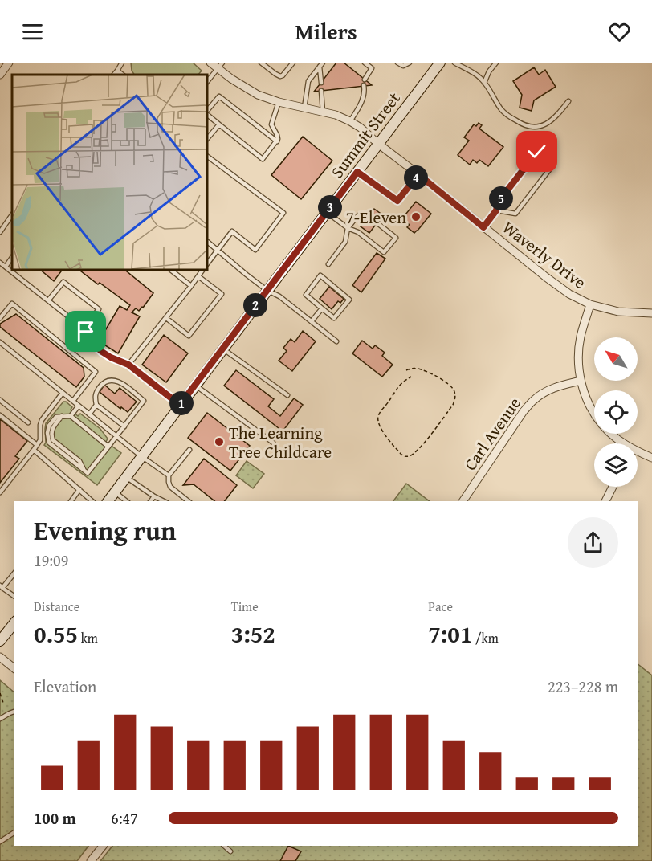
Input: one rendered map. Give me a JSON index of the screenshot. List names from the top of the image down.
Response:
{
  "streets": {
    "main road": ["Summit Street"],
    "street": ["Waverly Drive", "Carl Avenue"]
  },
  "crossings": [
    ["Summit Street", "Waverly Drive"]
  ],
  "places": ["7-Eleven", "The Learning Tree Childcare"],
  "north": "top left",
  "page": {
    "header": "Milers",
    "pins": [
      "4",
      "5",
      "3",
      "2",
      "1"
    ],
    "heading": ["Evening run", "19:09"],
    "stats": [
      ["Distance", "0.55 km"],
      ["Time", "3:52"],
      ["Pace", "7:01 /km"]
    ],
    "chart": ["Elevation", "223–228 m"],
    "list": [
      {
        "name": "100 m",
        "note": "6:47"
      }
    ]
  }
}
